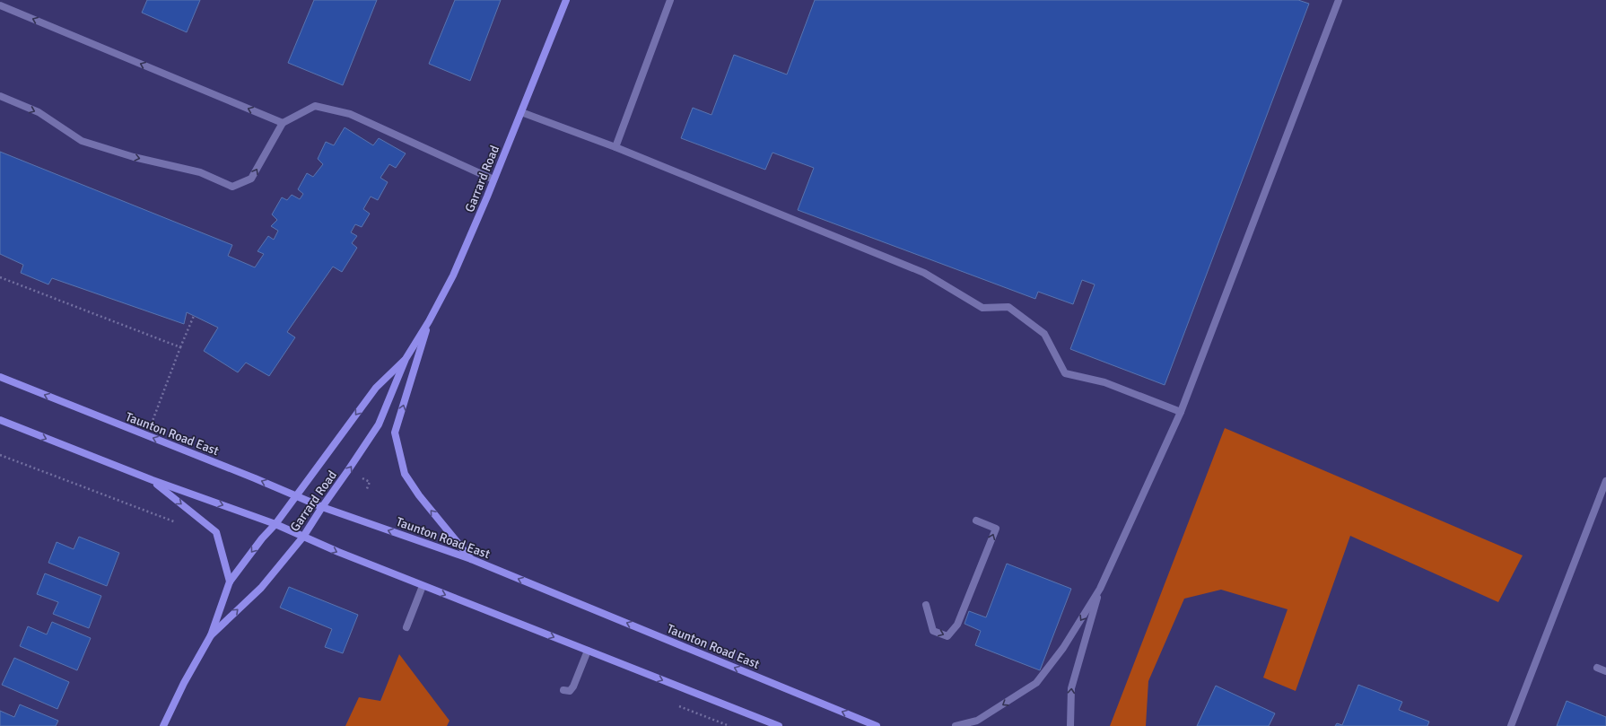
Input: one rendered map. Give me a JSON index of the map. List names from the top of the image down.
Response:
{
  "streets": {
    "main road": ["Garrard Road", "Taunton Road East"]
  },
  "crossings": [
    ["Garrard Road", "Taunton Road East"]
  ]
}
